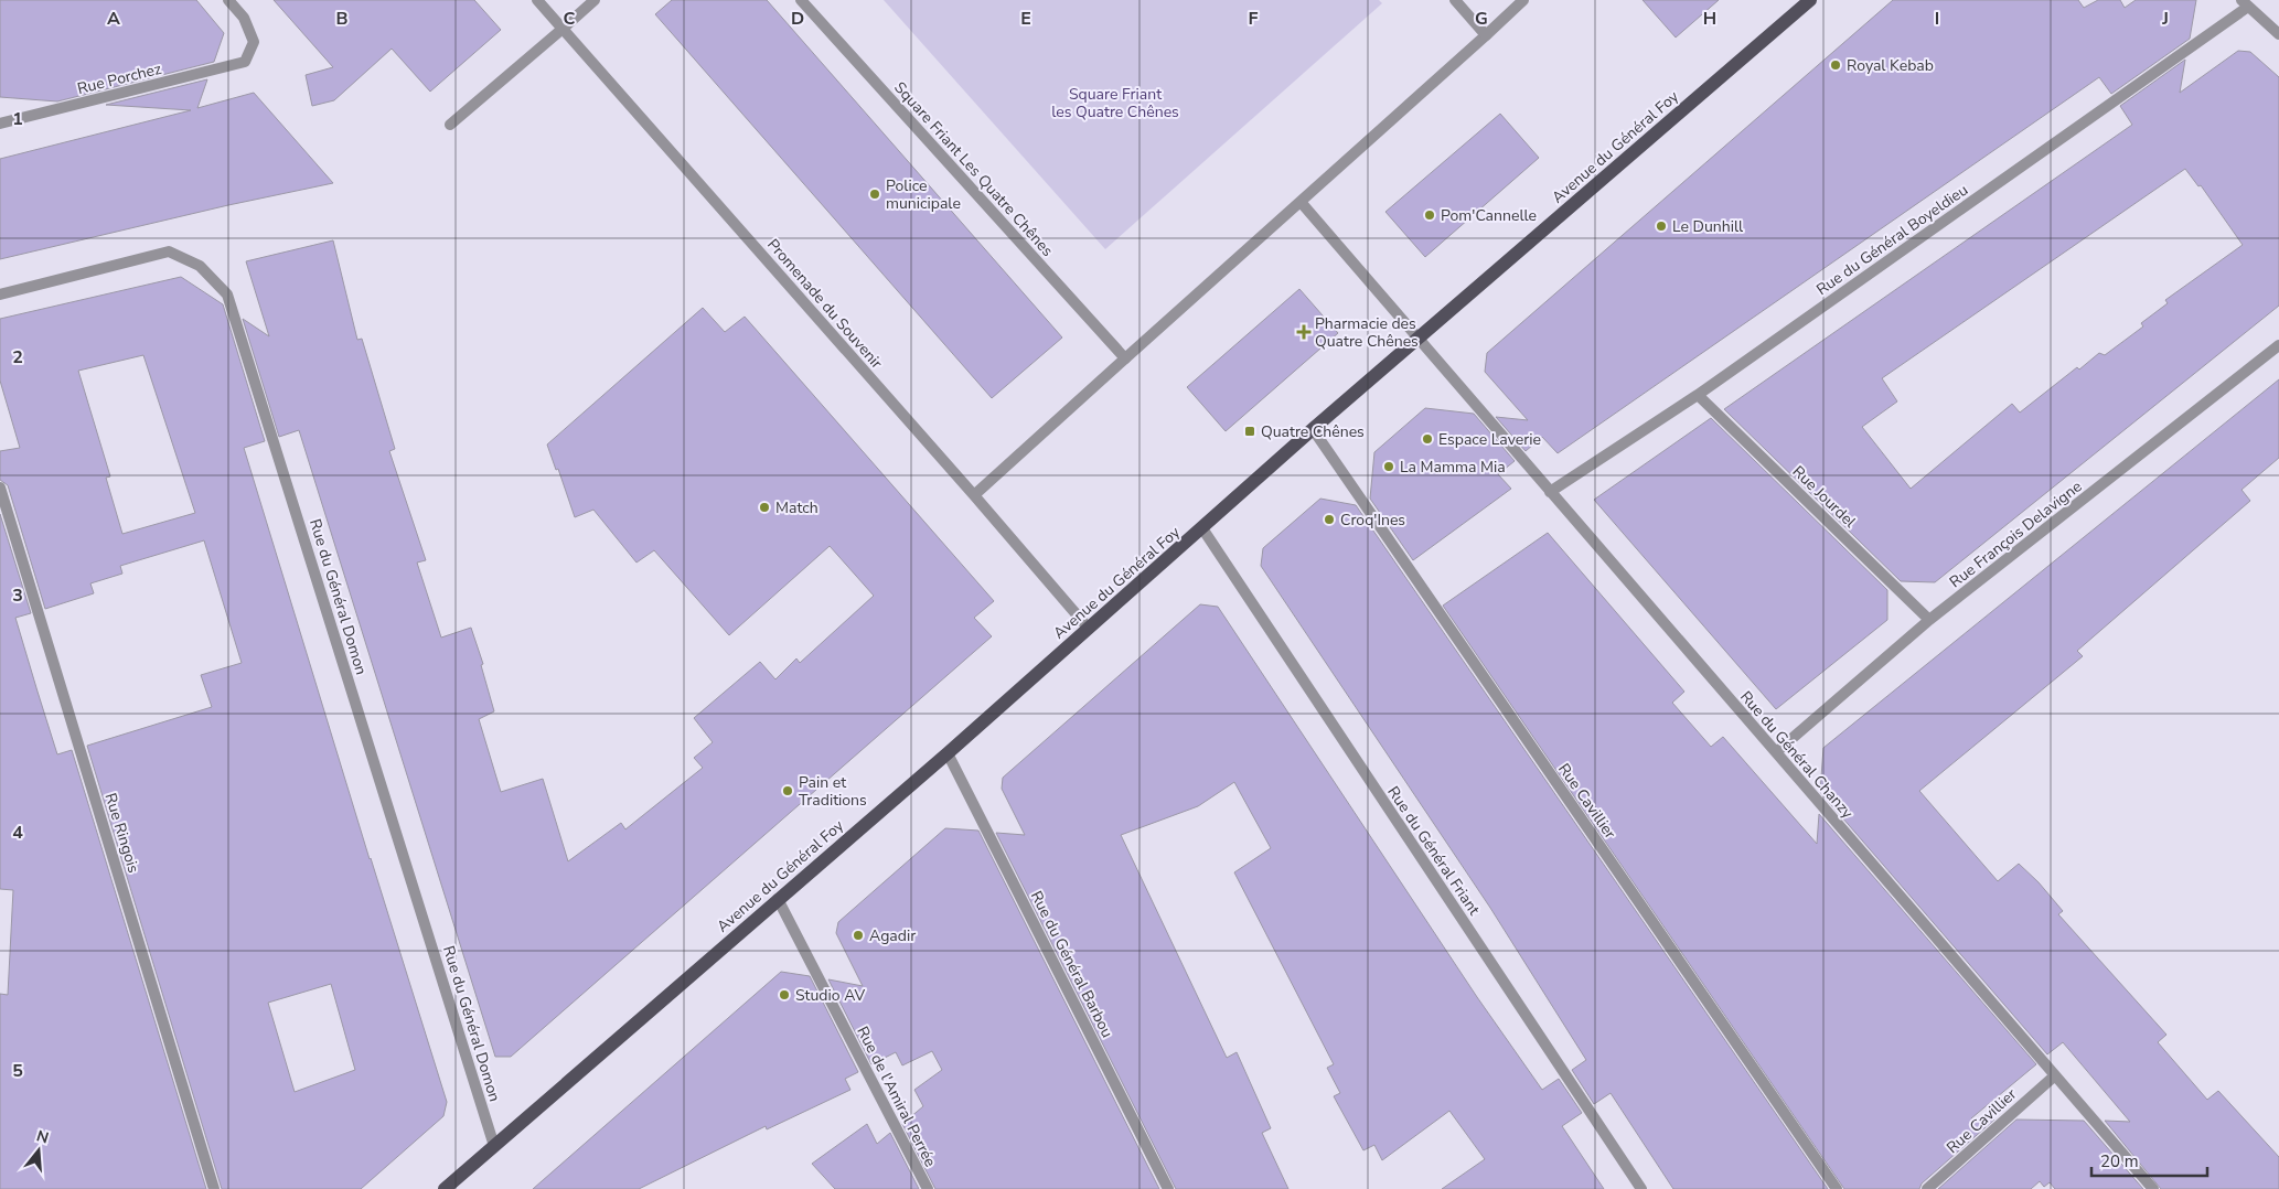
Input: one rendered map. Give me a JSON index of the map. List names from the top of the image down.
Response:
{
  "streets": {
    "main road": ["Avenue du Général Foy"],
    "street": [
      "Rue Porchez",
      "Square Friant Les Quatre Chênes",
      "Rue du Général Boyeldieu",
      "Promenade du Souvenir",
      "Rue Jourdel",
      "Rue François Delavigne",
      "Rue du Général Domon",
      "Rue du Général Chanzy",
      "Rue Cavillier",
      "Rue Ringois",
      "Rue du Général Friant",
      "Rue du Général Barbou",
      "Rue de l'Amiral Perrée"
    ]
  },
  "crossings": [
    ["Avenue du Général Foy", "Promenade du Souvenir"],
    ["Avenue du Général Foy", "Rue du Général Domon"],
    ["Avenue du Général Foy", "Rue du Général Chanzy"],
    ["Avenue du Général Foy", "Rue Cavillier"],
    ["Avenue du Général Foy", "Rue du Général Friant"],
    ["Avenue du Général Foy", "Rue du Général Barbou"],
    ["Avenue du Général Foy", "Rue de l'Amiral Perrée"],
    ["Rue du Général Boyeldieu", "Rue Jourdel"],
    ["Rue du Général Boyeldieu", "Rue du Général Chanzy"],
    ["Rue Jourdel", "Rue François Delavigne"],
    ["Rue François Delavigne", "Rue du Général Chanzy"],
    ["Rue du Général Chanzy", "Rue Cavillier"]
  ],
  "parks": ["Square Friant les Quatre Chênes"],
  "places": {
    "other": [
      "Royal Kebab",
      "Police municipale",
      "Pom'Cannelle",
      "Le Dunhill",
      "Espace Laverie",
      "La Mamma Mia",
      "Match",
      "Croq'Ines",
      "Pain et Traditions",
      "Agadir",
      "Studio AV"
    ],
    "health": ["Pharmacie des Quatre Chênes"],
    "transit": ["Quatre Chênes"]
  },
  "scale_bar": "20 m",
  "north": "top",
  "grid": {
    "columns": [
      "A",
      "B",
      "C",
      "D",
      "E",
      "F",
      "G",
      "H",
      "I",
      "J"
    ],
    "rows": [
      "1",
      "2",
      "3",
      "4",
      "5"
    ]
  }
}
